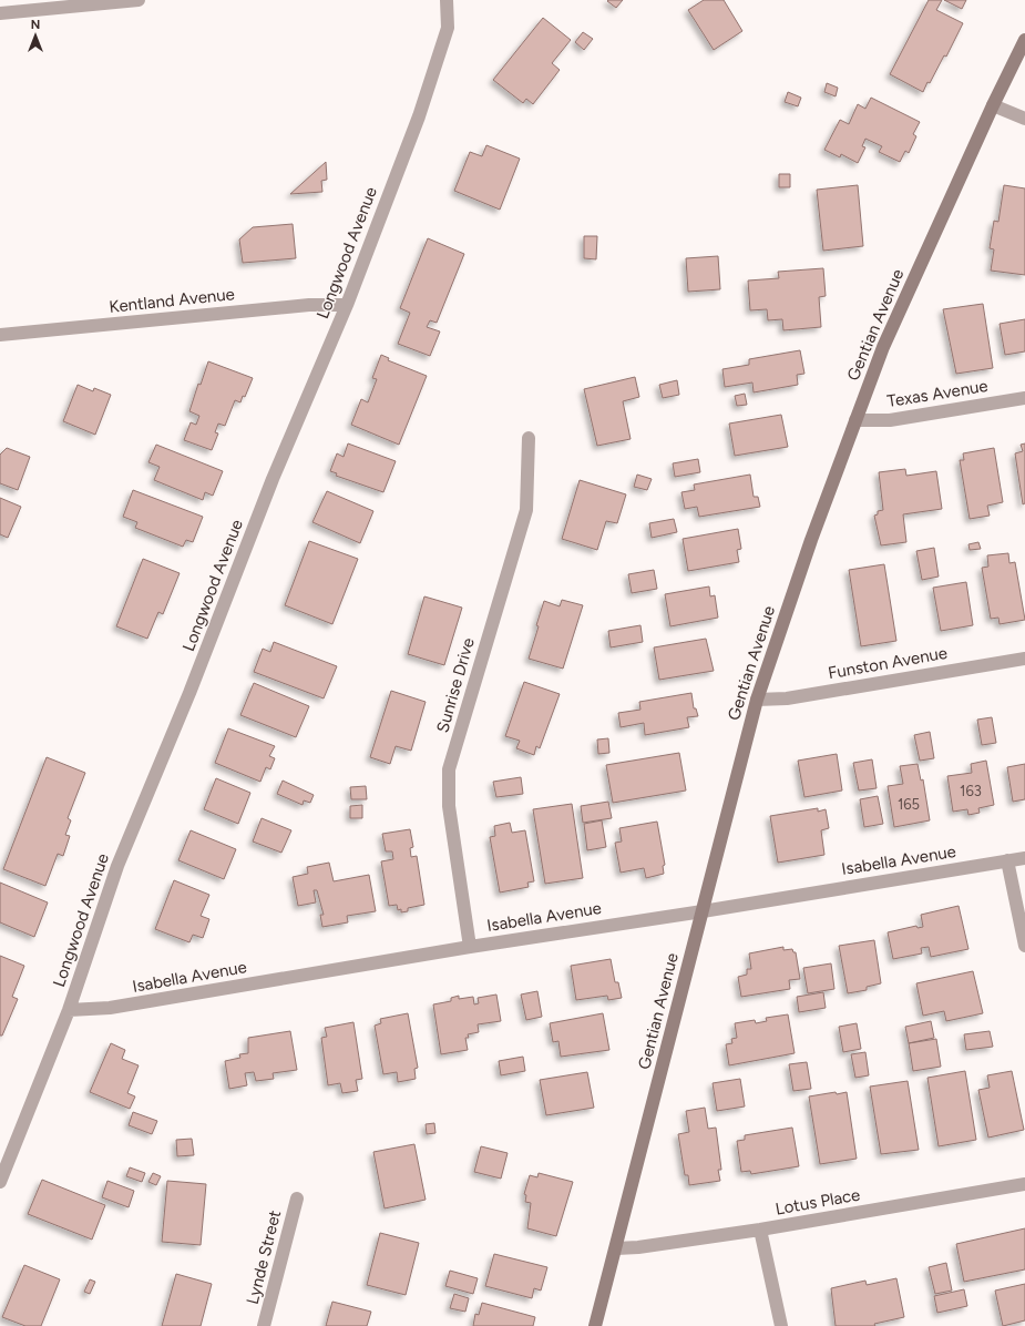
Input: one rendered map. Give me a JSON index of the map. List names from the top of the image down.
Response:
{
  "streets": {
    "street": [
      "Longwood Avenue",
      "Kentland Avenue",
      "Gentian Avenue",
      "Texas Avenue",
      "Funston Avenue",
      "Sunrise Drive",
      "Isabella Avenue",
      "Lotus Place",
      "Lynde Street"
    ]
  },
  "crossings": [
    ["Longwood Avenue", "Kentland Avenue"],
    ["Longwood Avenue", "Isabella Avenue"],
    ["Gentian Avenue", "Texas Avenue"],
    ["Gentian Avenue", "Funston Avenue"],
    ["Gentian Avenue", "Isabella Avenue"],
    ["Gentian Avenue", "Lotus Place"],
    ["Sunrise Drive", "Isabella Avenue"]
  ],
  "house_numbers": ["163", "165"],
  "north": "top"
}
